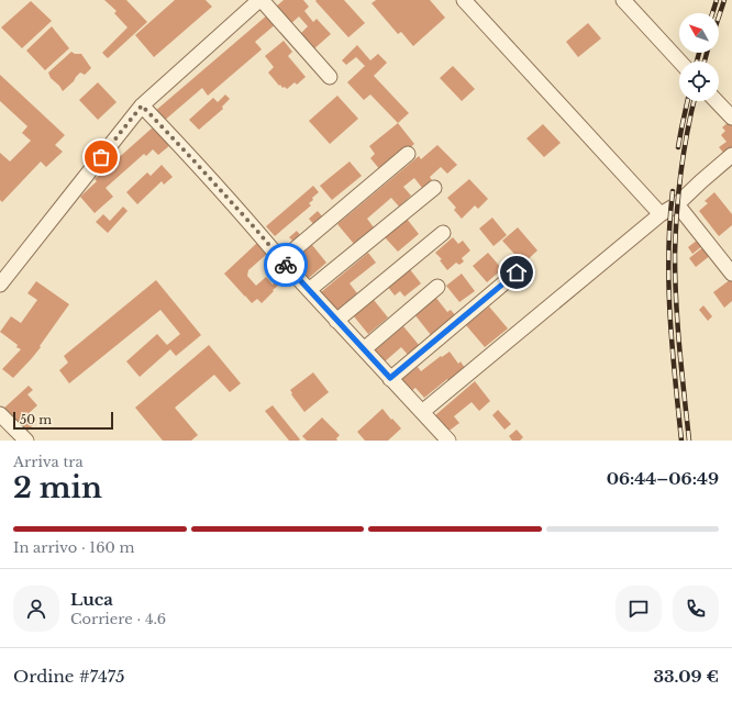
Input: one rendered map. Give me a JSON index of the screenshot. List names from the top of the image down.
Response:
{
  "scale_bar": "50 m",
  "north": "top left",
  "page": {
    "scale": "50 m",
    "heading": ["2 min", "Arriva tra", "06:44–06:49"],
    "panel": [
      "Luca",
      "Corriere · 4.6",
      "Ordine #7475",
      "33.09 €"
    ],
    "bar": "In arrivo · 160 m"
  }
}
